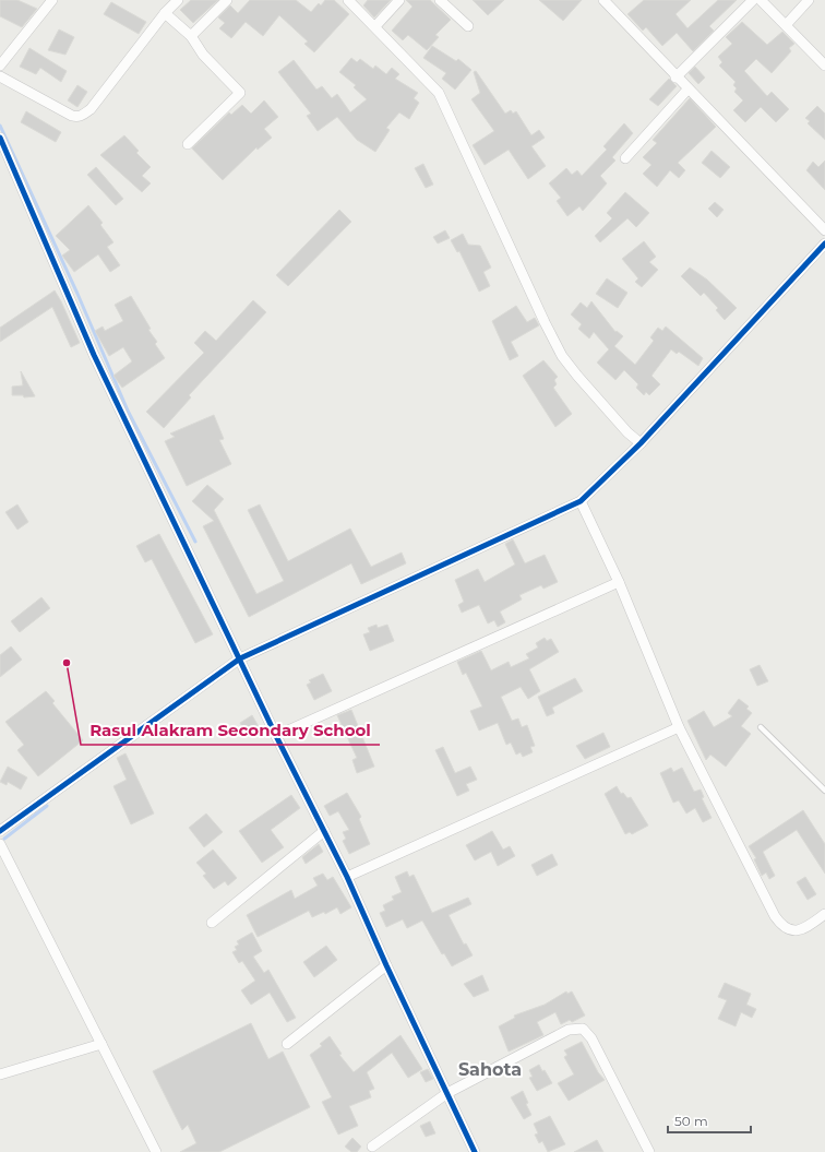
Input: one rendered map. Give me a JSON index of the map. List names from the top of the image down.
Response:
{
  "districts": ["Sahota"],
  "places": ["Rasul Alakram Secondary School"],
  "scale_bar": "50 m"
}
